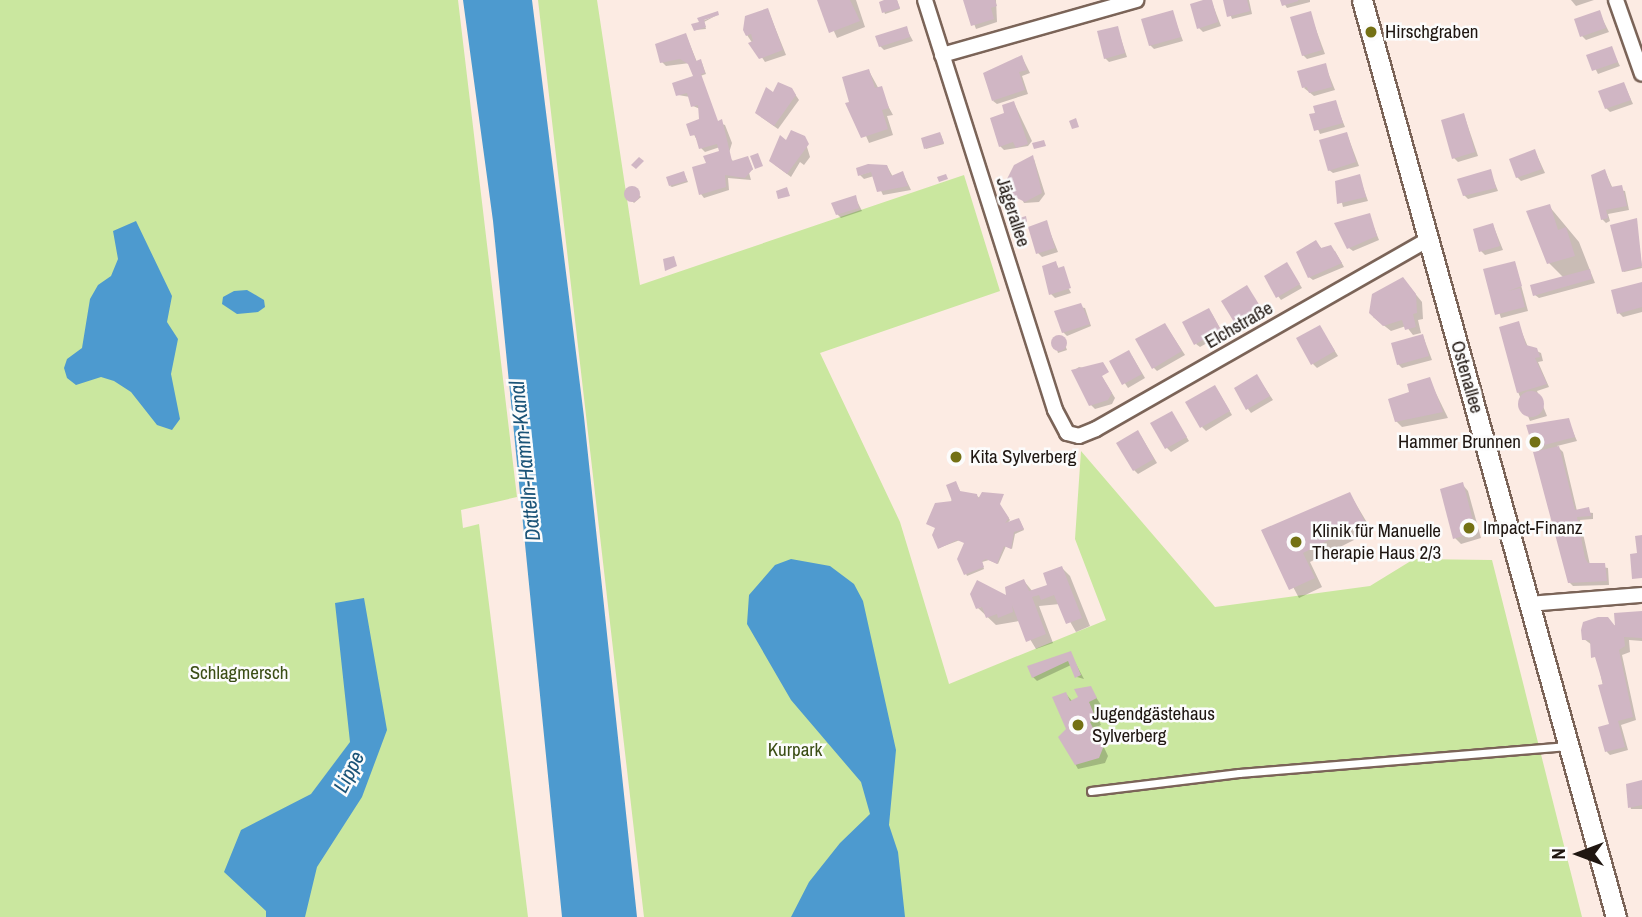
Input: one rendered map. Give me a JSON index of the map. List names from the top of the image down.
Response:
{
  "streets": {
    "main road": ["Ostenallee"],
    "street": ["Jägerallee", "Elchstraße"]
  },
  "crossings": [
    ["Jägerallee", "Elchstraße"],
    ["Elchstraße", "Ostenallee"]
  ],
  "water": ["Datteln-Hamm-Kanal", "Lippe"],
  "parks": ["Schlagmersch", "Kurpark"],
  "places": [
    "Hirschgraben",
    "Hammer Brunnen",
    "Kita Sylverberg",
    "Impact-Finanz",
    "Klinik für Manuelle Therapie Haus 2/3",
    "Jugendgästehaus Sylverberg"
  ],
  "north": "left"
}
